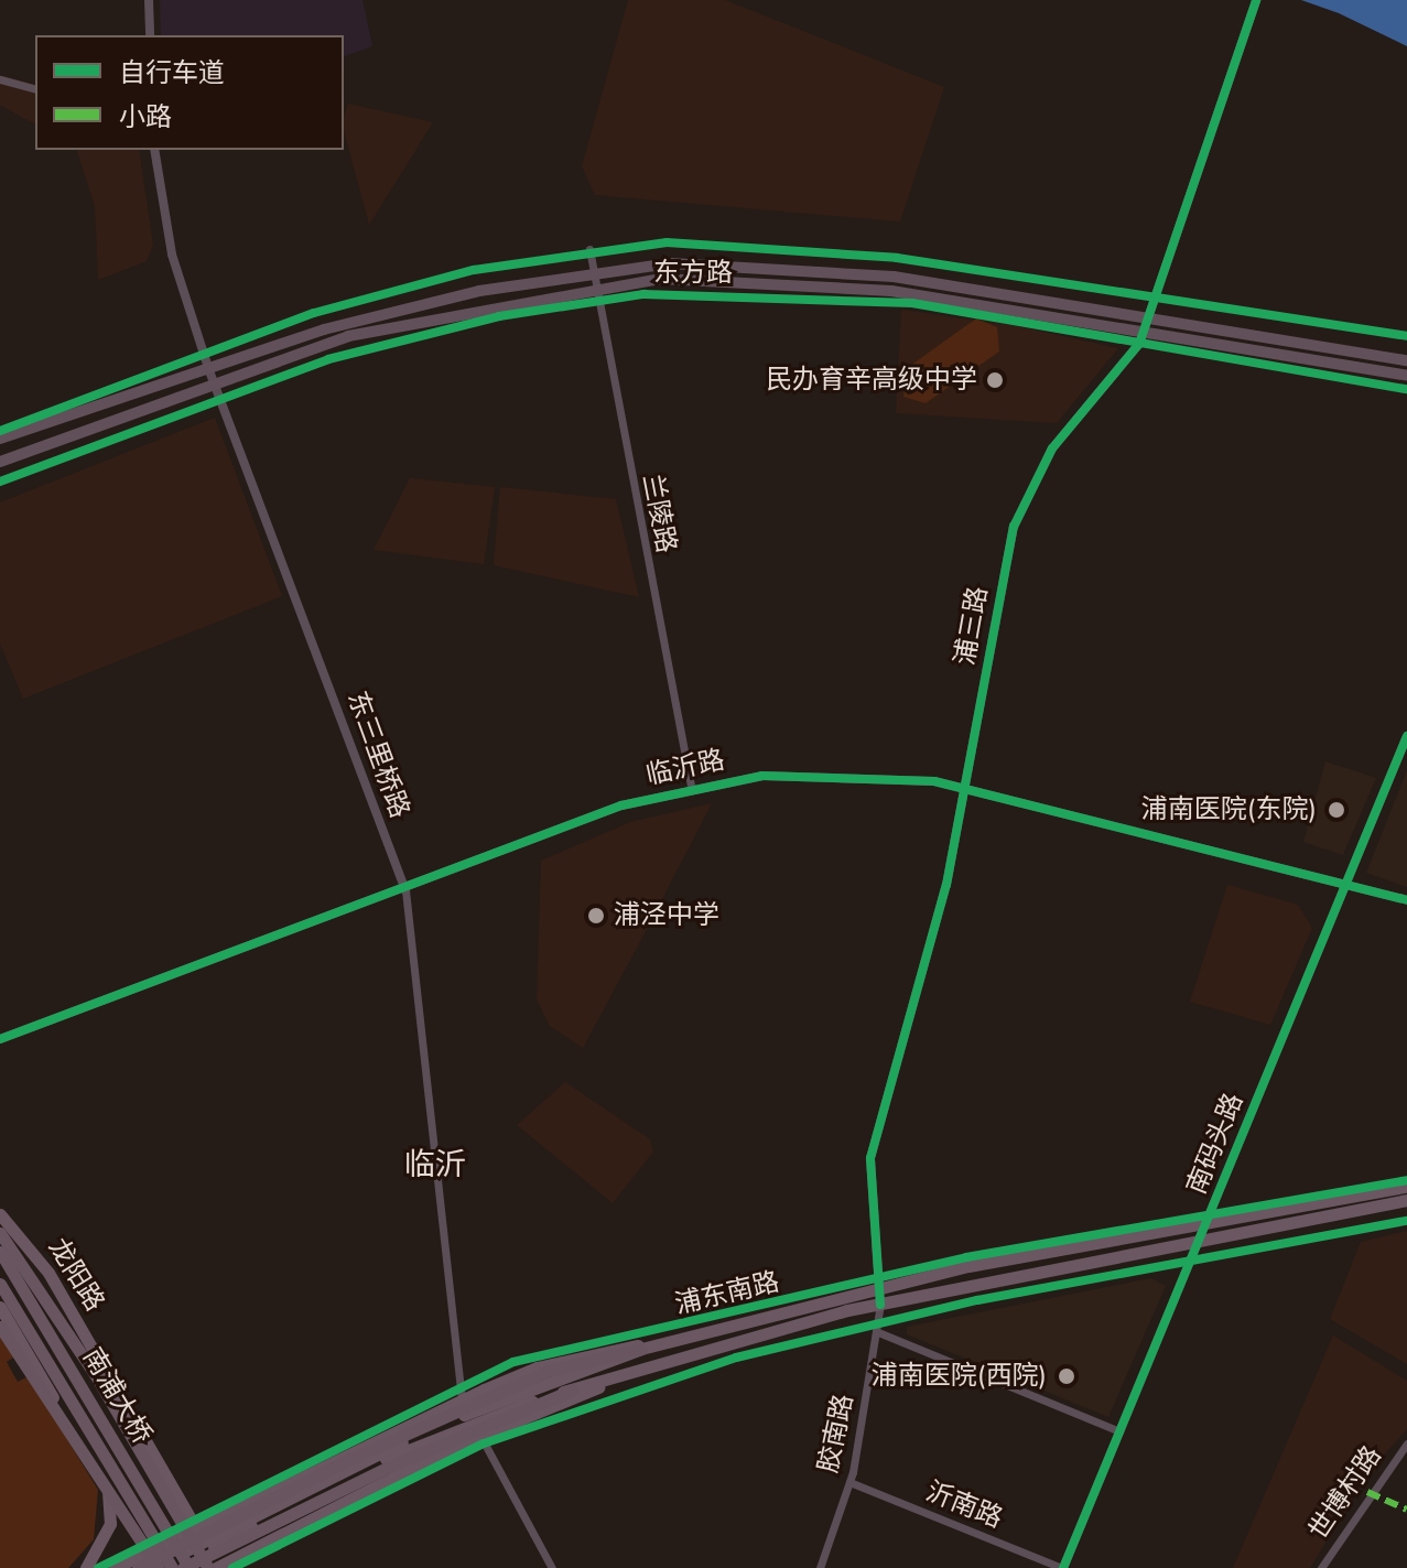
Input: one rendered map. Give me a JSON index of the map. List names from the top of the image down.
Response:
{
  "streets": {
    "highway": ["南浦大桥"],
    "main road": ["东方路", "龙阳路", "浦东南路"],
    "street": [
      "兰陵路",
      "浦三路",
      "东三里桥路",
      "临沂路",
      "南码头路",
      "胶南路",
      "世博村路",
      "沂南路"
    ]
  },
  "crossings": [
    ["东方路", "兰陵路"],
    ["东方路", "浦三路"],
    ["东方路", "东三里桥路"],
    ["兰陵路", "临沂路"],
    ["浦三路", "临沂路"],
    ["浦三路", "浦东南路"],
    ["浦三路", "胶南路"],
    ["东三里桥路", "临沂路"],
    ["东三里桥路", "浦东南路"],
    ["临沂路", "南码头路"],
    ["南码头路", "浦东南路"],
    ["南码头路", "沂南路"],
    ["龙阳路", "浦东南路"],
    ["浦东南路", "南浦大桥"],
    ["浦东南路", "胶南路"],
    ["胶南路", "沂南路"]
  ],
  "districts": ["临沂"],
  "places": [
    "民办育辛高级中学",
    "浦南医院(东院)",
    "浦泾中学",
    "浦南医院(西院)"
  ],
  "legend": ["自行车道", "小路"]
}
